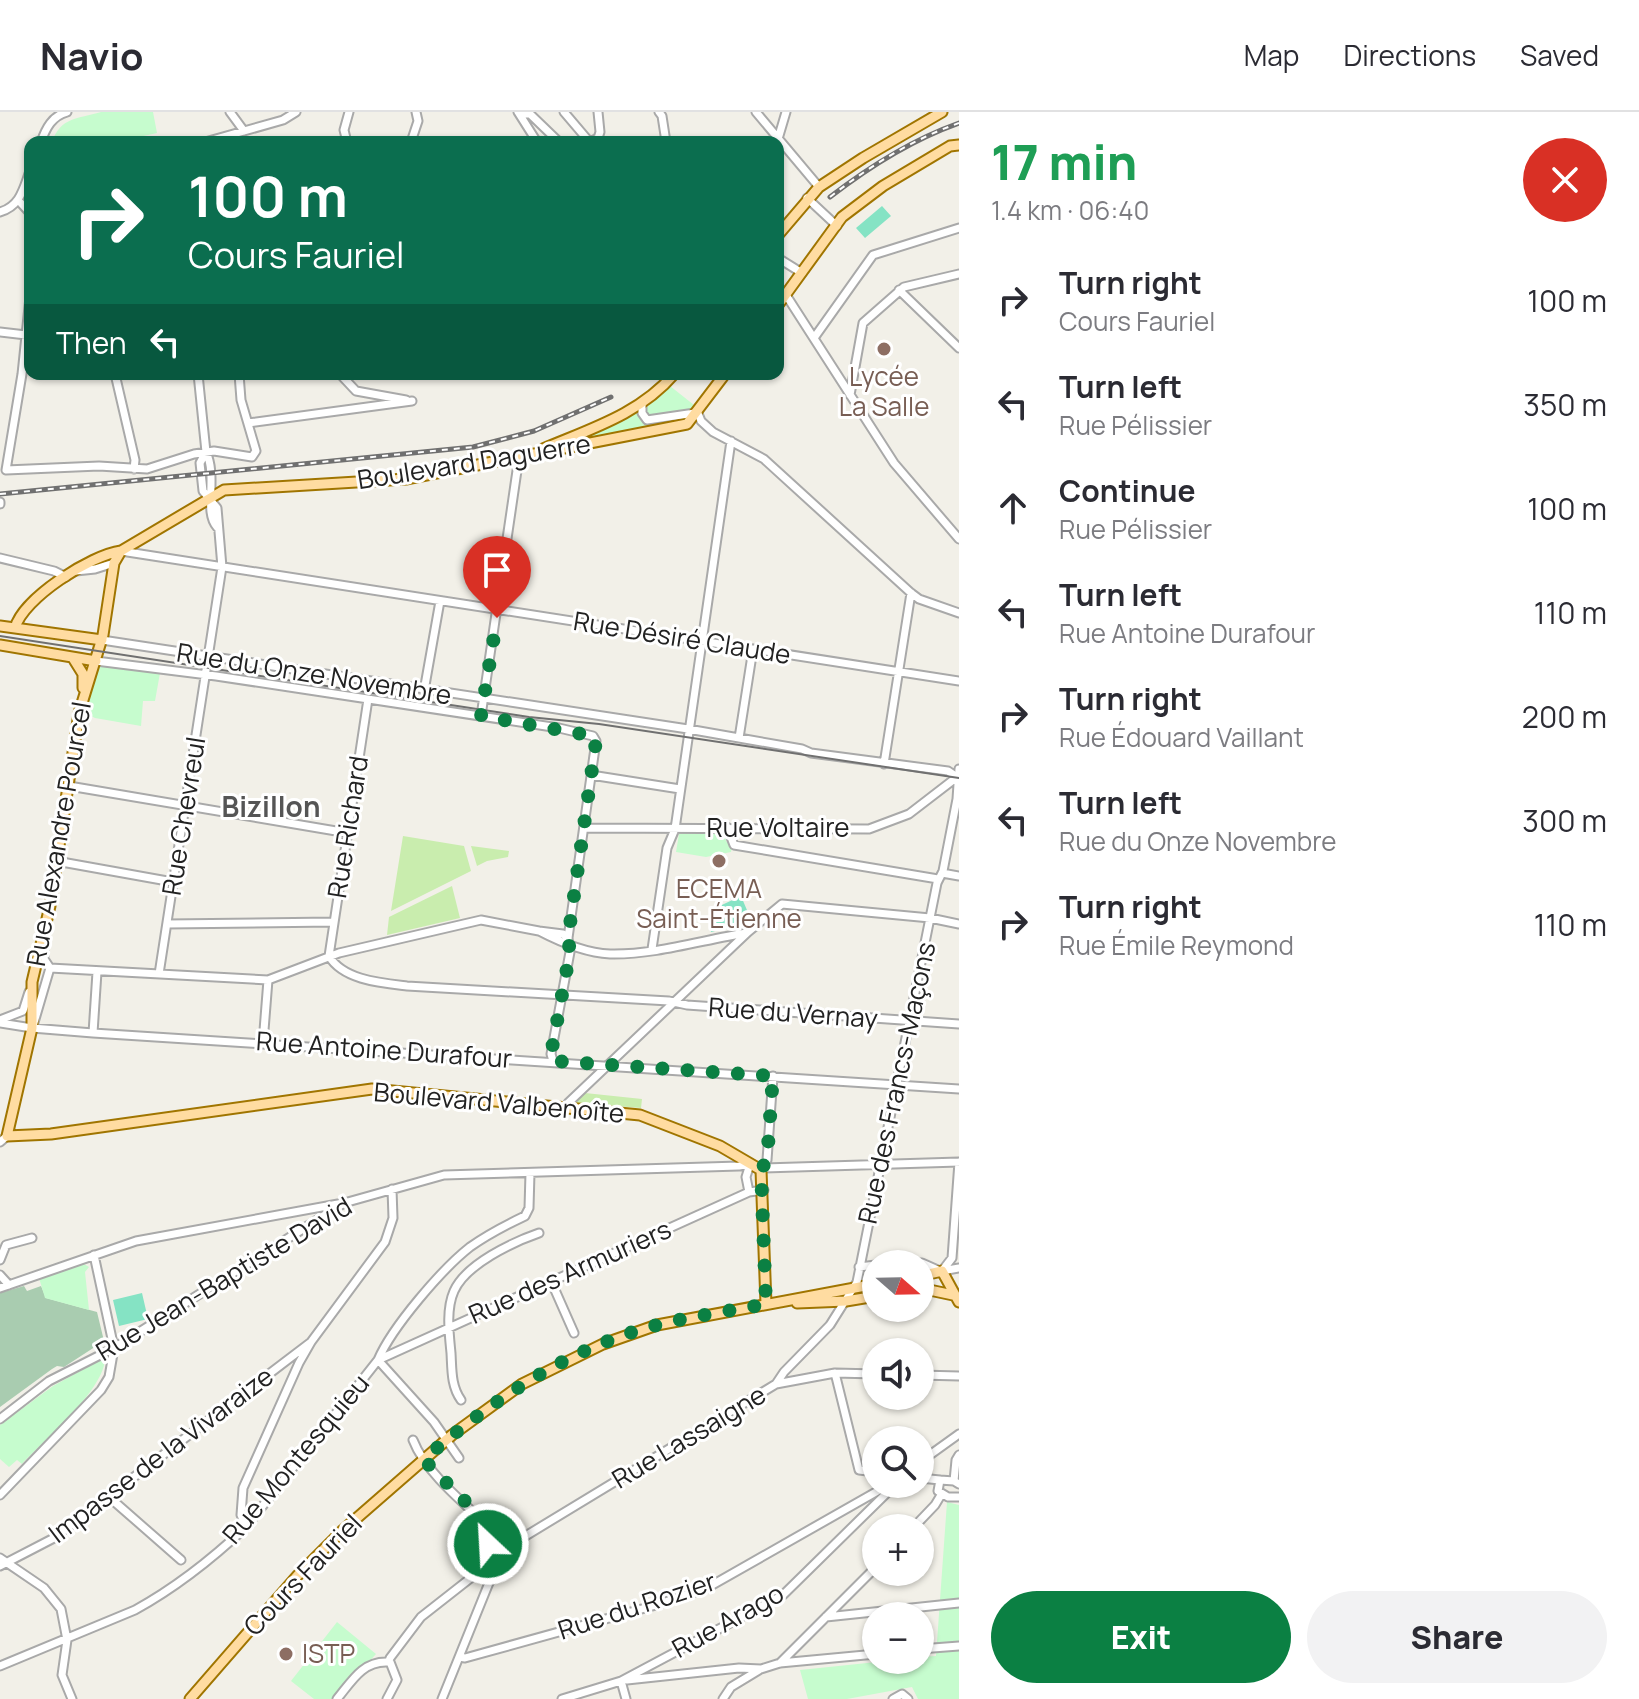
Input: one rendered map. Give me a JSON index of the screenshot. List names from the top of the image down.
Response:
{
  "streets": {
    "main road": [
      "Boulevard Daguerre",
      "Rue Alexandre Pourcel",
      "Boulevard Valbenoîte",
      "Cours Fauriel"
    ],
    "street": [
      "Rue Désiré Claude",
      "Rue du Onze Novembre",
      "Rue Chevreul",
      "Rue Richard",
      "Rue Voltaire",
      "Rue du Vernay",
      "Rue Antoine Durafour",
      "Rue des Francs-Maçons",
      "Rue des Armuriers",
      "Rue Jean-Baptiste David",
      "Rue Lassaigne",
      "Impasse de la Vivaraize",
      "Rue Montesquieu",
      "Rue du Rozier",
      "Rue Arago"
    ]
  },
  "crossings": [
    ["Boulevard Daguerre", "Rue Désiré Claude"],
    ["Boulevard Daguerre", "Rue Chevreul"],
    ["Boulevard Daguerre", "Rue Alexandre Pourcel"],
    ["Rue Désiré Claude", "Rue Chevreul"],
    ["Rue du Onze Novembre", "Rue Chevreul"],
    ["Rue du Onze Novembre", "Rue Richard"],
    ["Rue du Onze Novembre", "Rue Voltaire"],
    ["Rue du Onze Novembre", "Rue Alexandre Pourcel"],
    ["Rue du Onze Novembre", "Rue des Francs-Maçons"],
    ["Rue Richard", "Rue du Vernay"],
    ["Rue Voltaire", "Rue des Francs-Maçons"],
    ["Rue Alexandre Pourcel", "Rue Antoine Durafour"],
    ["Rue Alexandre Pourcel", "Boulevard Valbenoîte"],
    ["Rue du Vernay", "Rue des Francs-Maçons"],
    ["Rue Antoine Durafour", "Rue des Francs-Maçons"],
    ["Rue des Francs-Maçons", "Cours Fauriel"],
    ["Boulevard Valbenoîte", "Rue Jean-Baptiste David"],
    ["Rue des Armuriers", "Rue Montesquieu"],
    ["Rue Jean-Baptiste David", "Rue Montesquieu"],
    ["Rue Lassaigne", "Cours Fauriel"]
  ],
  "districts": ["Bizillon"],
  "places": ["Lycée La Salle", "ECEMA Saint-Étienne", "ISTP"],
  "north": "right",
  "page": {
    "header": "Navio",
    "nav": ["Map", "Directions", "Saved"],
    "heading": ["17 min", "1.4 km · 06:40"],
    "turn": ["100 m", "Cours Fauriel"],
    "list": [
      {
        "name": "Turn right",
        "note": "Cours Fauriel",
        "value": "100 m"
      },
      {
        "name": "Turn left",
        "note": "Rue Pélissier",
        "value": "350 m"
      },
      {
        "name": "Continue",
        "note": "Rue Pélissier",
        "value": "100 m"
      },
      {
        "name": "Turn left",
        "note": "Rue Antoine Durafour",
        "value": "110 m"
      },
      {
        "name": "Turn right",
        "note": "Rue Édouard Vaillant",
        "value": "200 m"
      },
      {
        "name": "Turn left",
        "note": "Rue du Onze Novembre",
        "value": "300 m"
      },
      {
        "name": "Turn right",
        "note": "Rue Émile Reymond",
        "value": "110 m"
      }
    ],
    "then": "Then",
    "map_buttons": ["+", "−"],
    "buttons": ["Exit", "Share"]
  }
}
